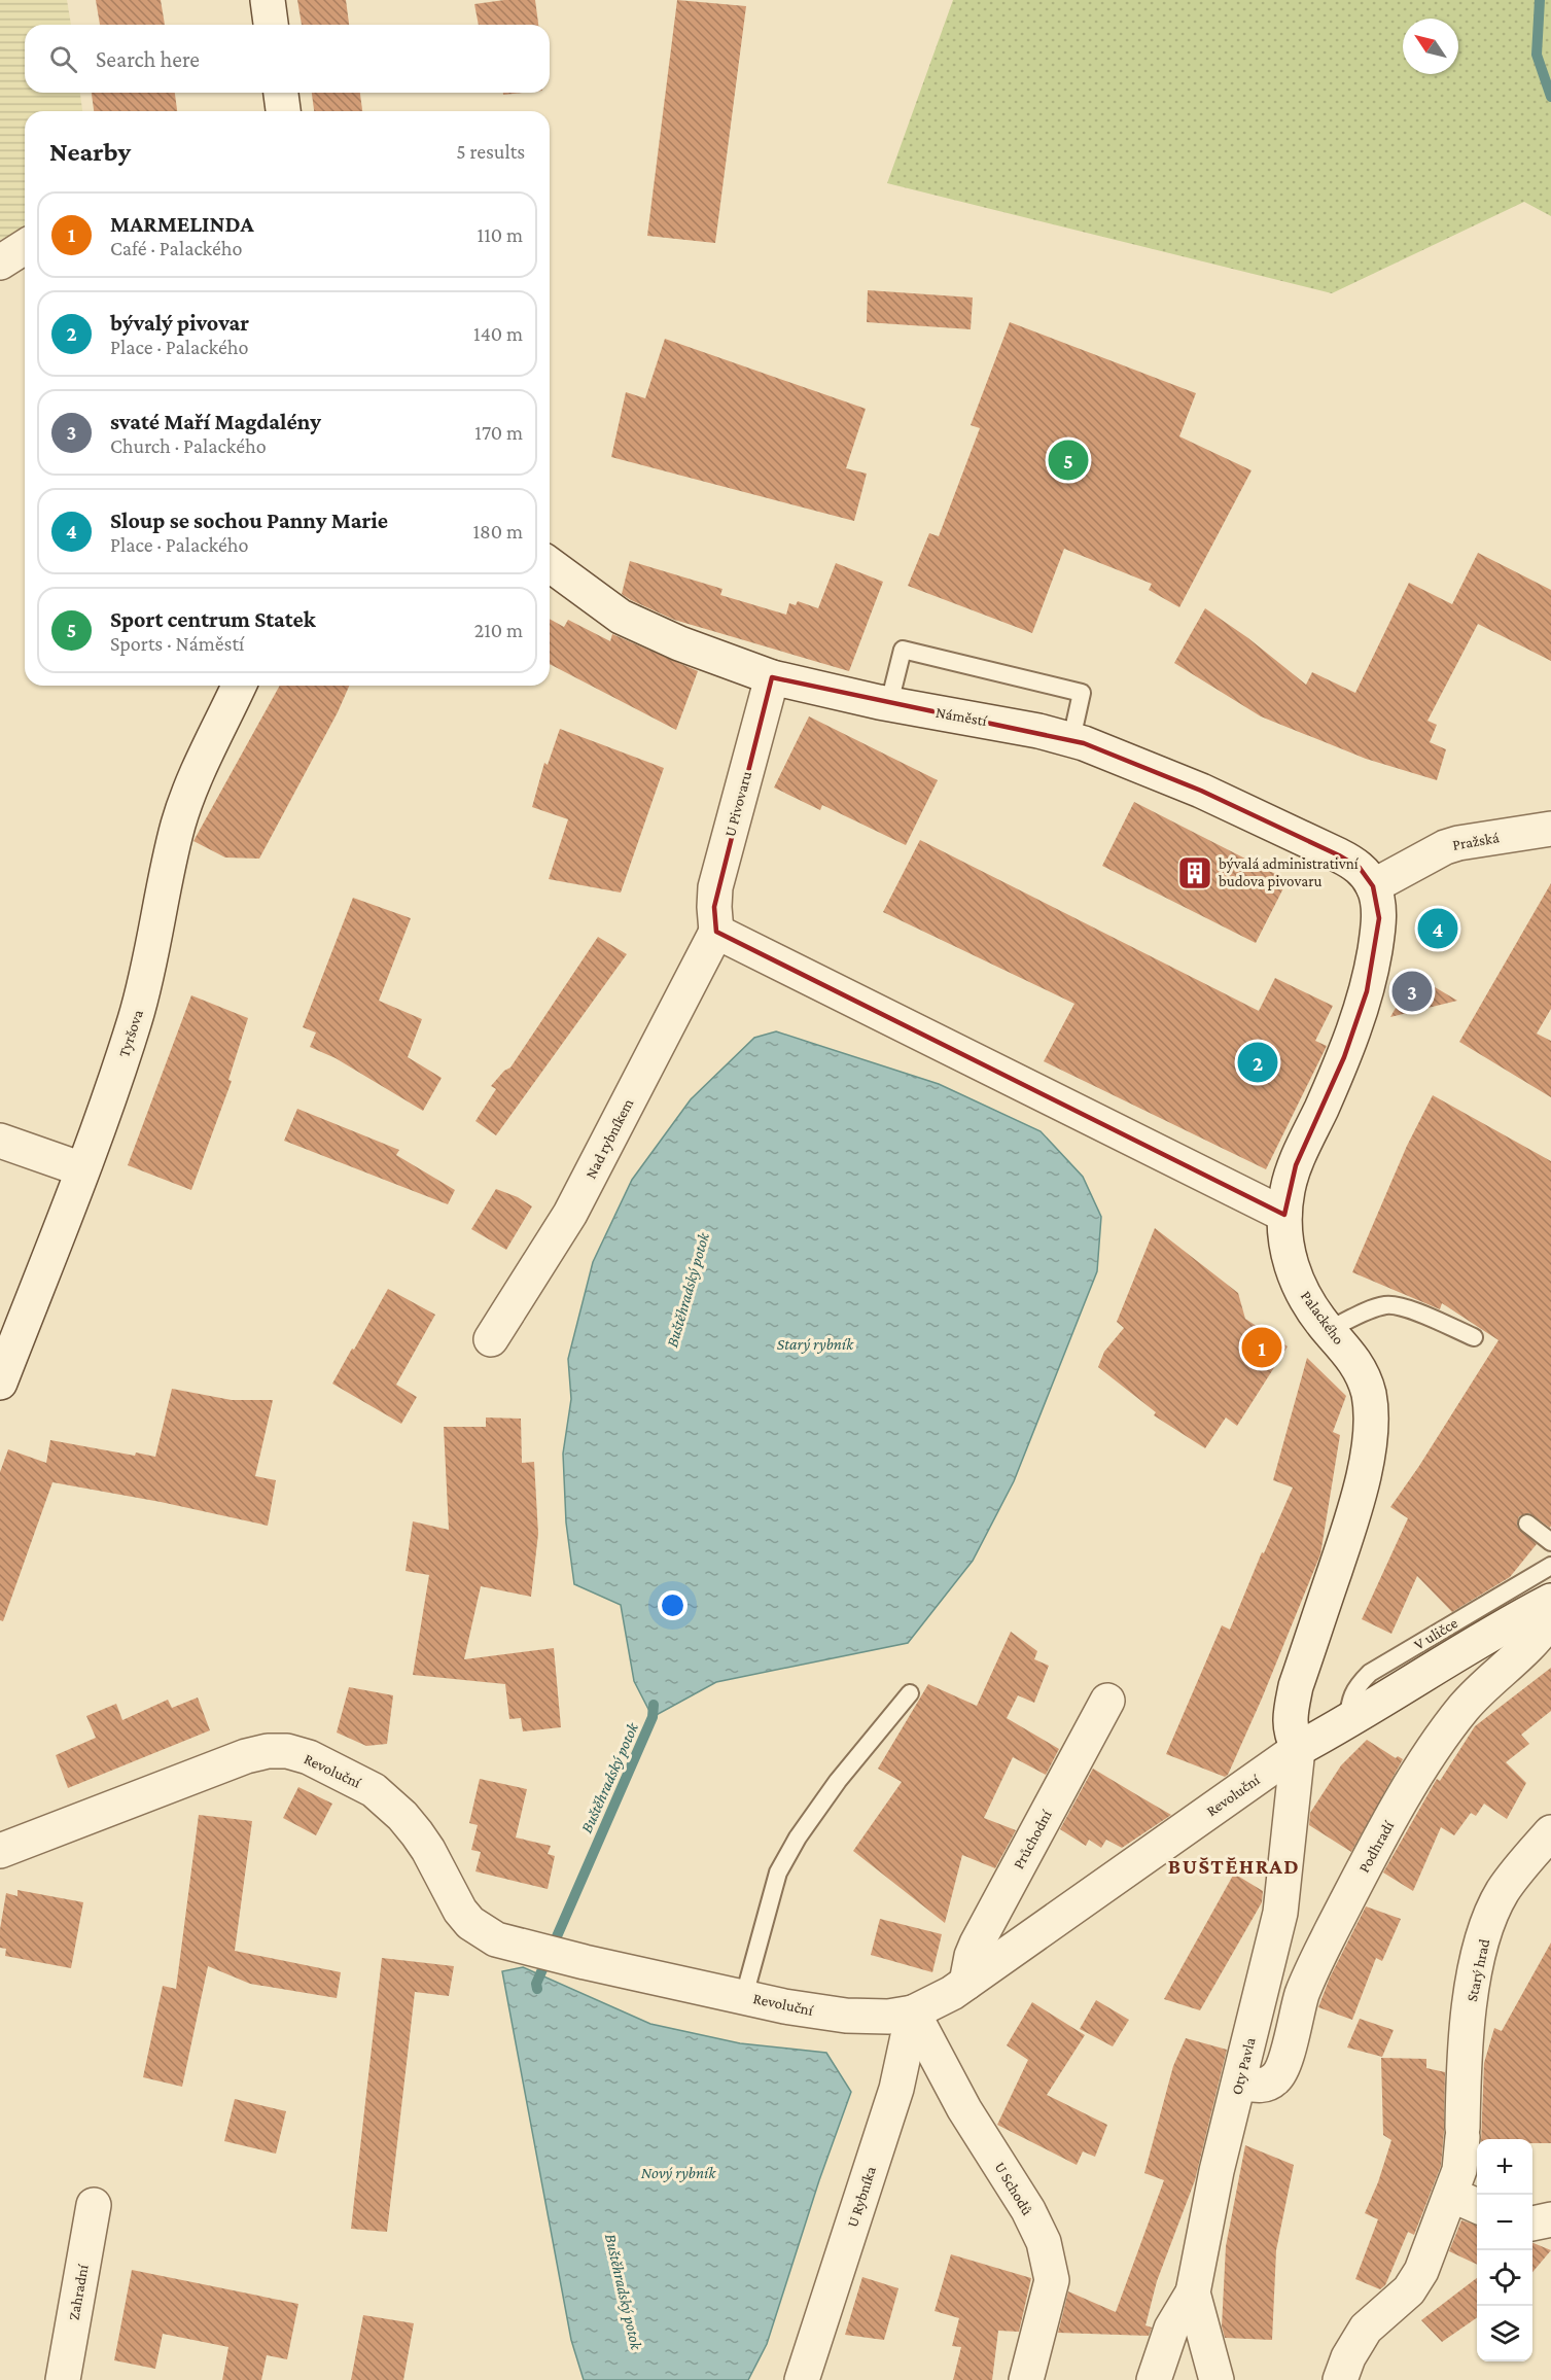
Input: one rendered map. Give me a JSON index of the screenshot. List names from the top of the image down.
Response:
{
  "streets": {
    "street": [
      "Náměstí",
      "U Pivovaru",
      "Pražská",
      "Tyršova",
      "Nad rybníkem",
      "Palackého",
      "Revoluční",
      "Průchodní",
      "Podhradí",
      "Starý hrad",
      "Oty Pavla",
      "U Schodů",
      "U Rybníka",
      "Zahradní"
    ],
    "lane": ["V uličce"]
  },
  "crossings": [
    ["Náměstí", "U Pivovaru"],
    ["Náměstí", "Pražská"],
    ["Náměstí", "Palackého"],
    ["U Pivovaru", "Nad rybníkem"],
    ["Pražská", "Palackého"],
    ["Palackého", "Revoluční"],
    ["Palackého", "Oty Pavla"],
    ["V uličce", "Revoluční"],
    ["Revoluční", "Průchodní"],
    ["Revoluční", "Oty Pavla"],
    ["Revoluční", "U Schodů"],
    ["Revoluční", "U Rybníka"],
    ["Podhradí", "Oty Pavla"],
    ["U Schodů", "U Rybníka"]
  ],
  "districts": ["BUŠTĚHRAD"],
  "water": ["Buštěhradský potok", "Starý rybník", "Nový rybník"],
  "places": {
    "building": ["bývalá administrativní budova pivovaru"]
  },
  "north": "top left",
  "page": {
    "search": "Search here",
    "heading": ["Nearby", "5 results"],
    "list": [
      {
        "mark": "1",
        "name": "MARMELINDA",
        "note": "Café · Palackého",
        "value": "110 m"
      },
      {
        "mark": "2",
        "name": "bývalý pivovar",
        "note": "Place · Palackého",
        "value": "140 m"
      },
      {
        "mark": "3",
        "name": "svaté Maří Magdalény",
        "note": "Church · Palackého",
        "value": "170 m"
      },
      {
        "mark": "4",
        "name": "Sloup se sochou Panny Marie",
        "note": "Place · Palackého",
        "value": "180 m"
      },
      {
        "mark": "5",
        "name": "Sport centrum Statek",
        "note": "Sports · Náměstí",
        "value": "210 m"
      }
    ],
    "pins": [
      "5",
      "4",
      "3",
      "2",
      "1"
    ],
    "map_buttons": ["+", "−"]
  }
}
